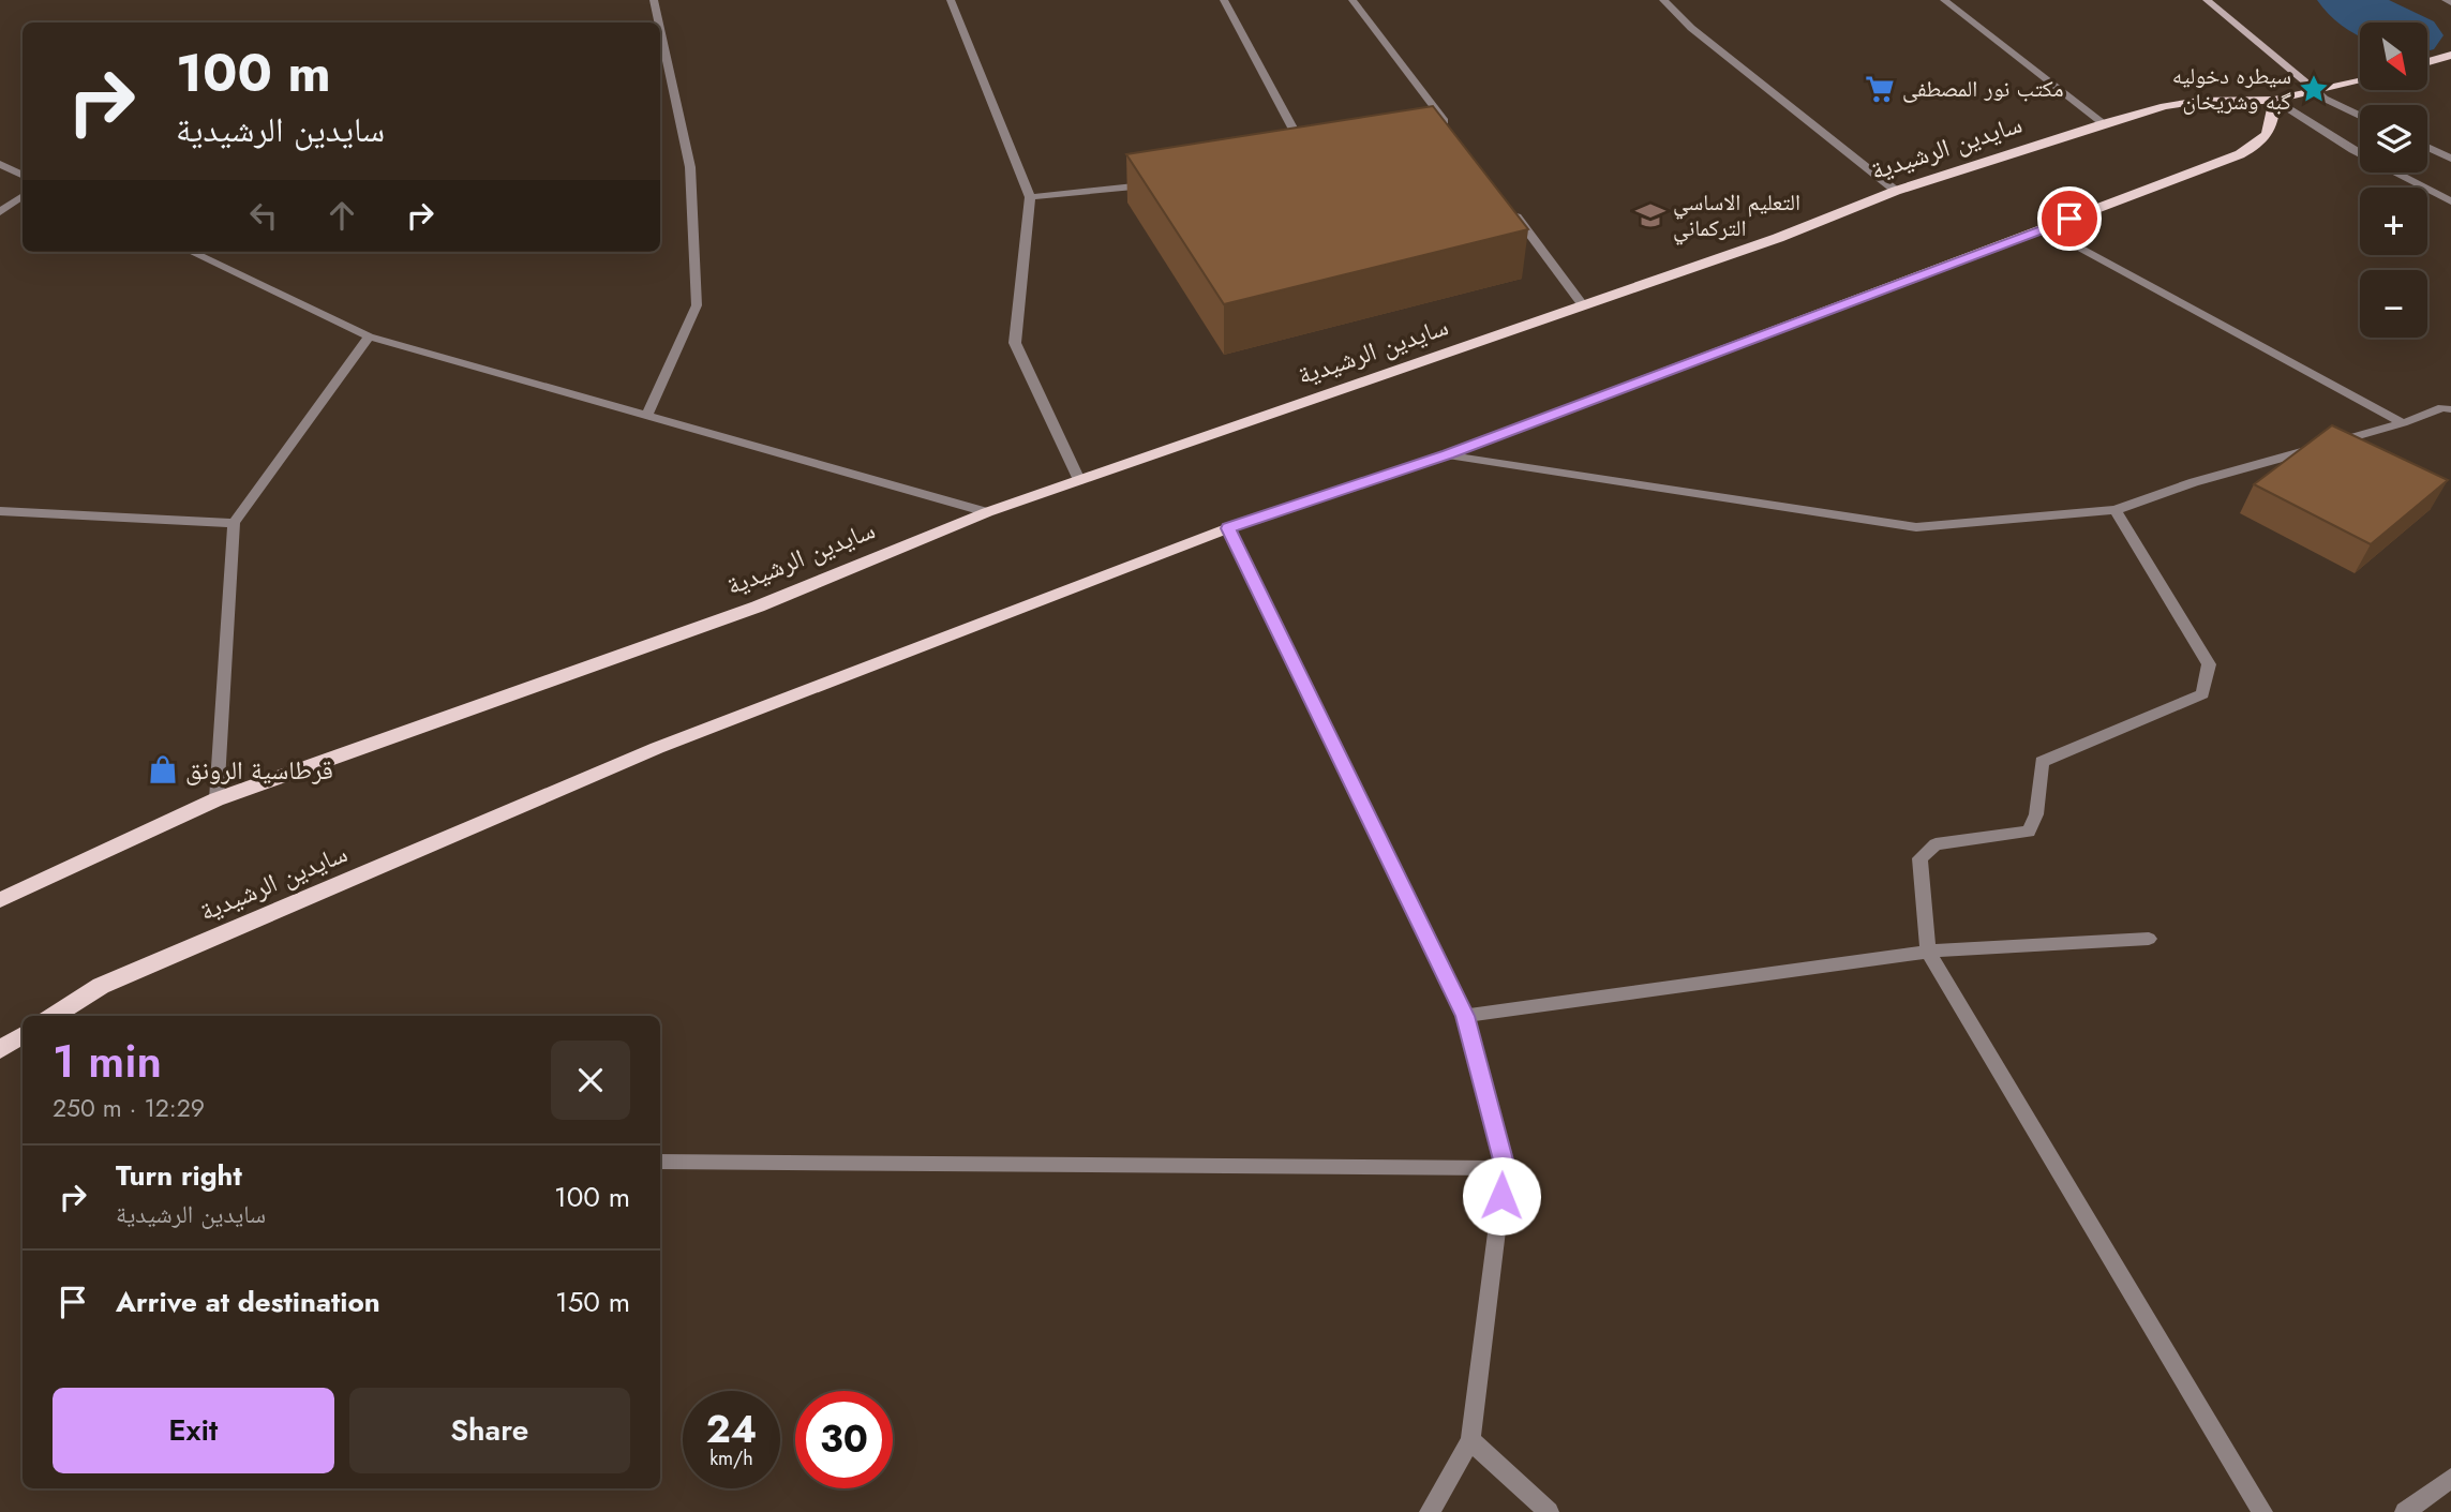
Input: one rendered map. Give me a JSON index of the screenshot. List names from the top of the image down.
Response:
{
  "streets": {
    "main road": ["سايدين الرشيدية"]
  },
  "places": {
    "supermarket": ["مكتب نور المصطفى"],
    "place": ["سيطره دخوليه گبه وشريخان"],
    "school or university": ["التعليم الاساسي التركماني"],
    "shop": ["قرطاسية الرونق"]
  },
  "north": "bottom right",
  "page": {
    "map_buttons": ["+", "−"],
    "turn": ["100 m", "سايدين الرشيدية"],
    "heading": ["1 min", "250 m · 12:29"],
    "list": [
      {
        "name": "Turn right",
        "note": "سايدين الرشيدية",
        "value": "100 m"
      },
      {
        "name": "Arrive at destination",
        "value": "150 m"
      }
    ],
    "buttons": ["Exit", "Share"],
    "speed": "24 km/h",
    "limit": "30"
  }
}
